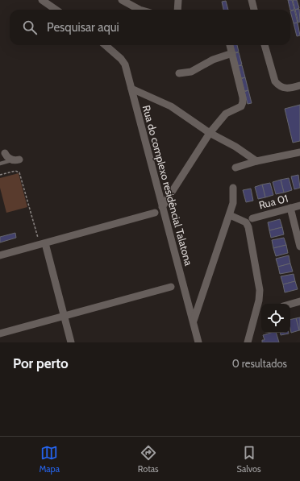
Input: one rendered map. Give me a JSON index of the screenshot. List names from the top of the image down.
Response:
{
  "streets": {
    "street": ["Rua do complexo residêncial Talatona", "Rua 01"]
  },
  "page": {
    "search": "Pesquisar aqui",
    "heading": ["Por perto", "0 resultados"],
    "nav": ["Mapa", "Rotas", "Salvos"]
  }
}
